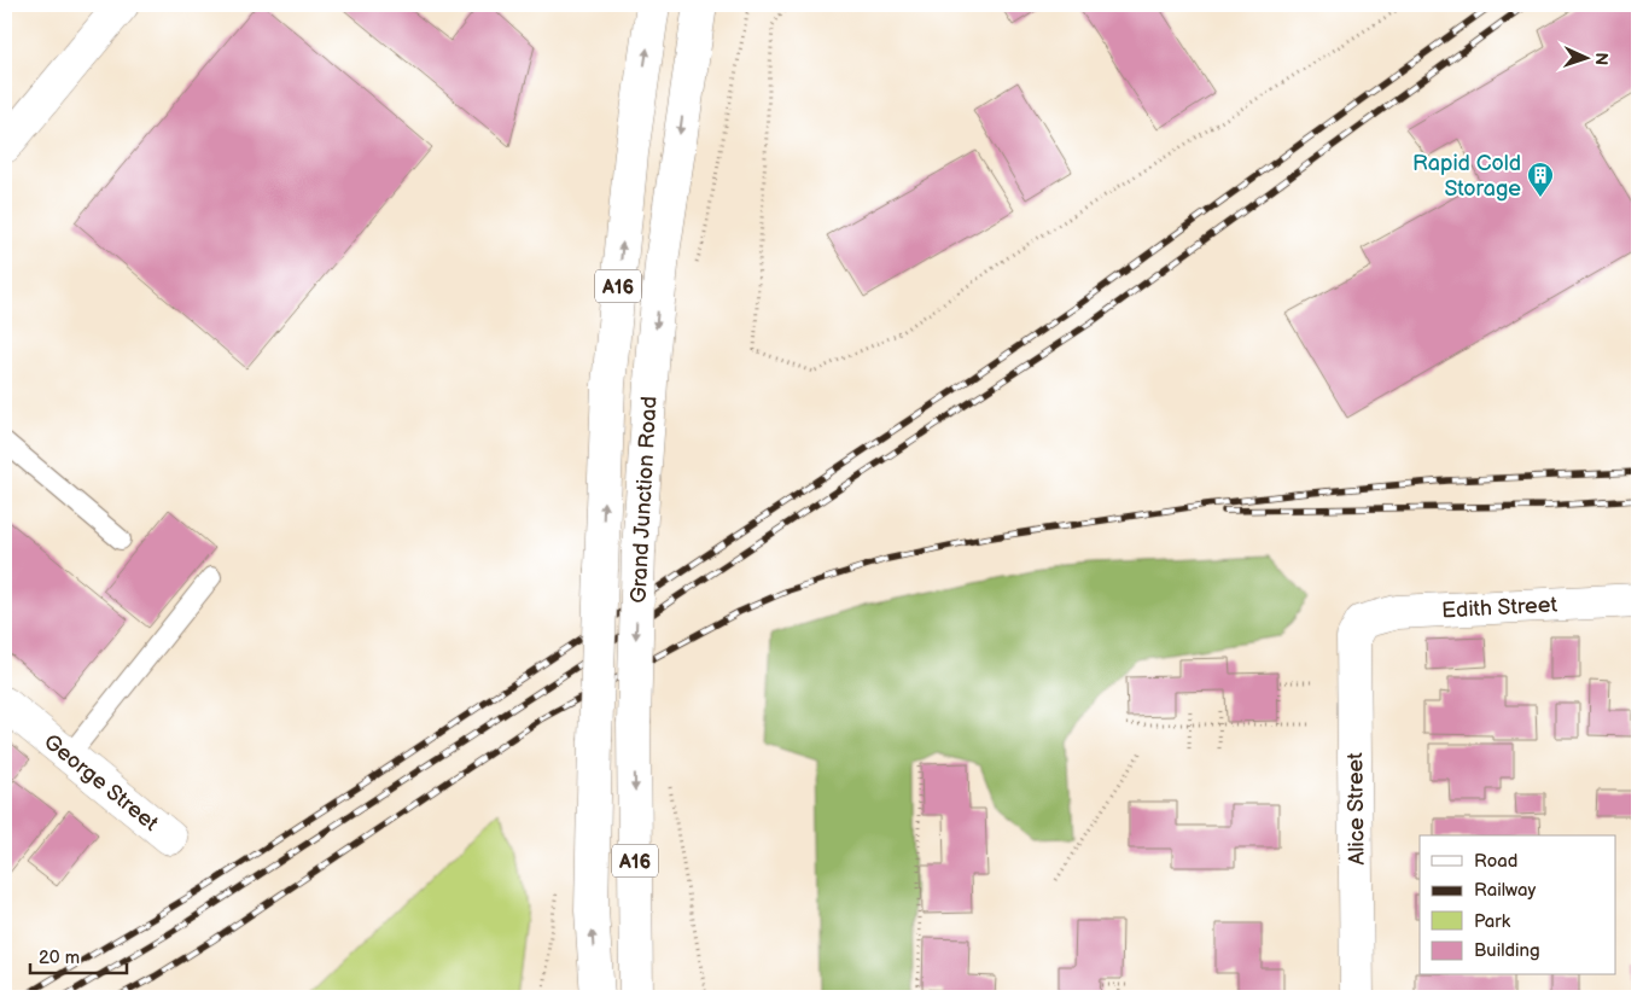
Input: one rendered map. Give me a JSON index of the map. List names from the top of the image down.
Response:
{
  "streets": {
    "main road": [
      "A16",
      "Grand Junction Road",
      "Edith Street",
      "George Street",
      "Alice Street"
    ]
  },
  "crossings": [
    ["Edith Street", "Alice Street"]
  ],
  "places": {
    "building": ["Rapid Cold Storage"]
  },
  "legend": [
    "Road",
    "Railway",
    "Park",
    "Building"
  ],
  "scale_bar": "20 m",
  "north": "right"
}
